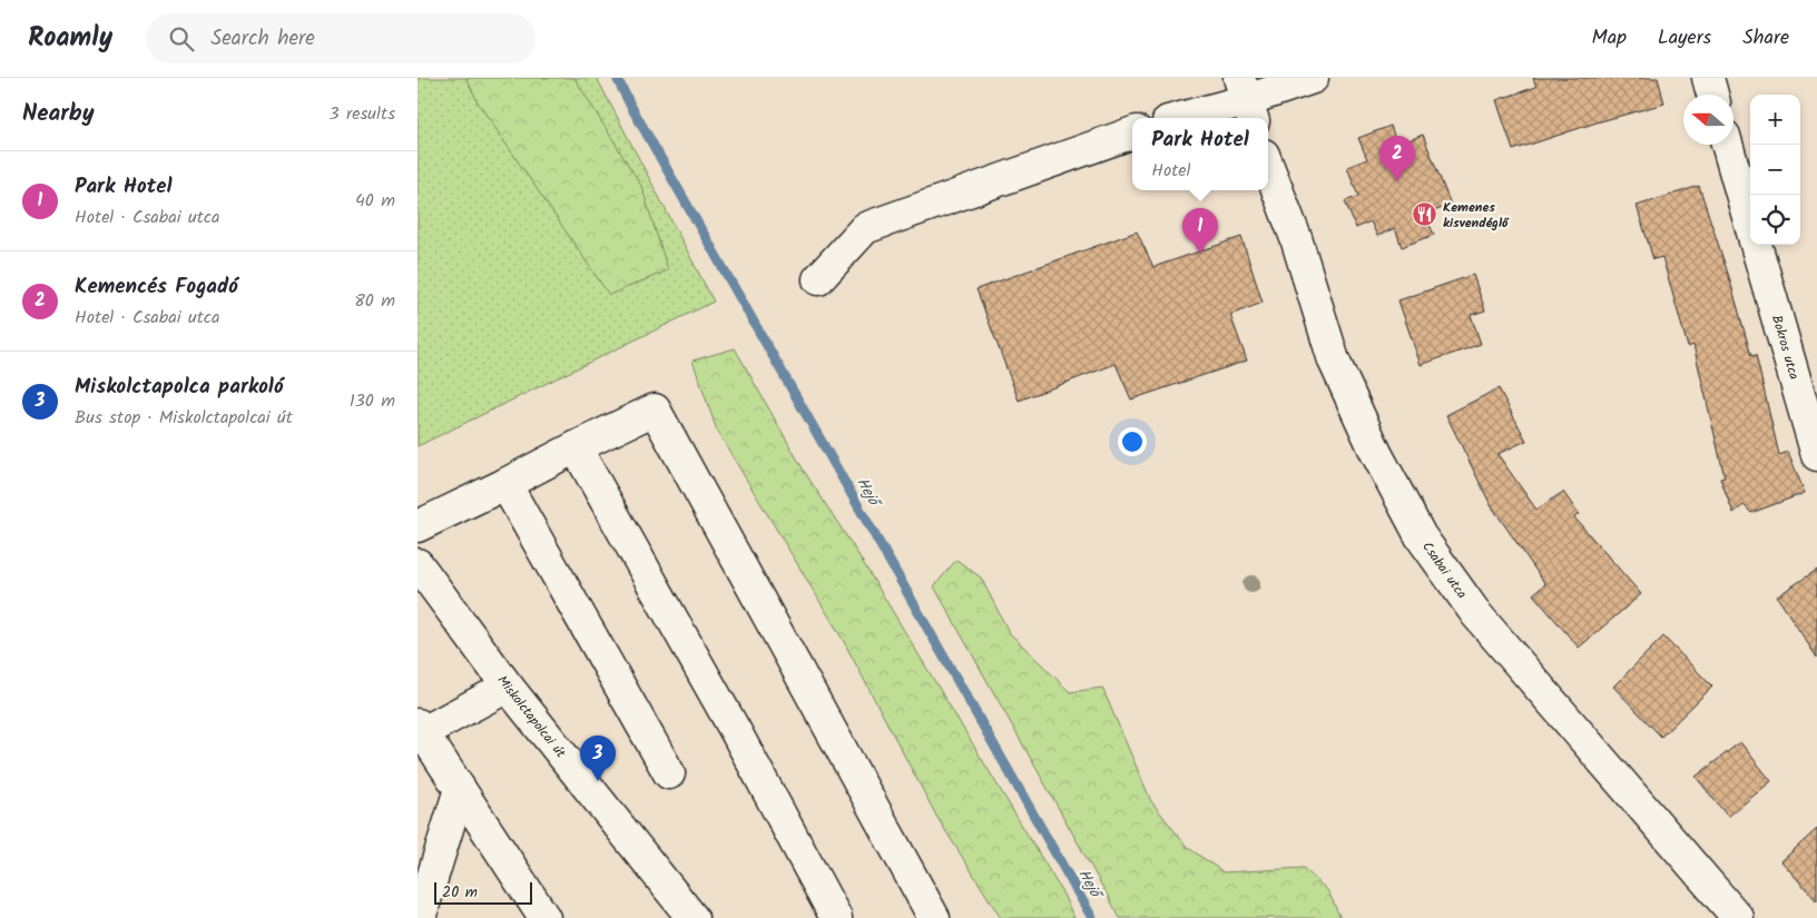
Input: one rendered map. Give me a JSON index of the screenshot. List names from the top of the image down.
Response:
{
  "streets": {
    "street": ["Bokros utca", "Csabai utca", "Miskolctapolcai út"]
  },
  "water": ["Hejő"],
  "places": {
    "restaurant": ["Kemenes kisvendéglő"]
  },
  "scale_bar": "20 m",
  "north": "left",
  "page": {
    "header": "Roamly",
    "search": "Search here",
    "nav": ["Map", "Layers", "Share"],
    "heading": ["Nearby", "3 results"],
    "map_buttons": ["+", "−"],
    "popup": ["Park Hotel", "Hotel"],
    "pins": ["2", "1", "3"],
    "list": [
      {
        "mark": "1",
        "name": "Park Hotel",
        "note": "Hotel · Csabai utca",
        "value": "40 m"
      },
      {
        "mark": "2",
        "name": "Kemencés Fogadó",
        "note": "Hotel · Csabai utca",
        "value": "80 m"
      },
      {
        "mark": "3",
        "name": "Miskolctapolca parkoló",
        "note": "Bus stop · Miskolctapolcai út",
        "value": "130 m"
      }
    ],
    "scale": "20 m"
  }
}
